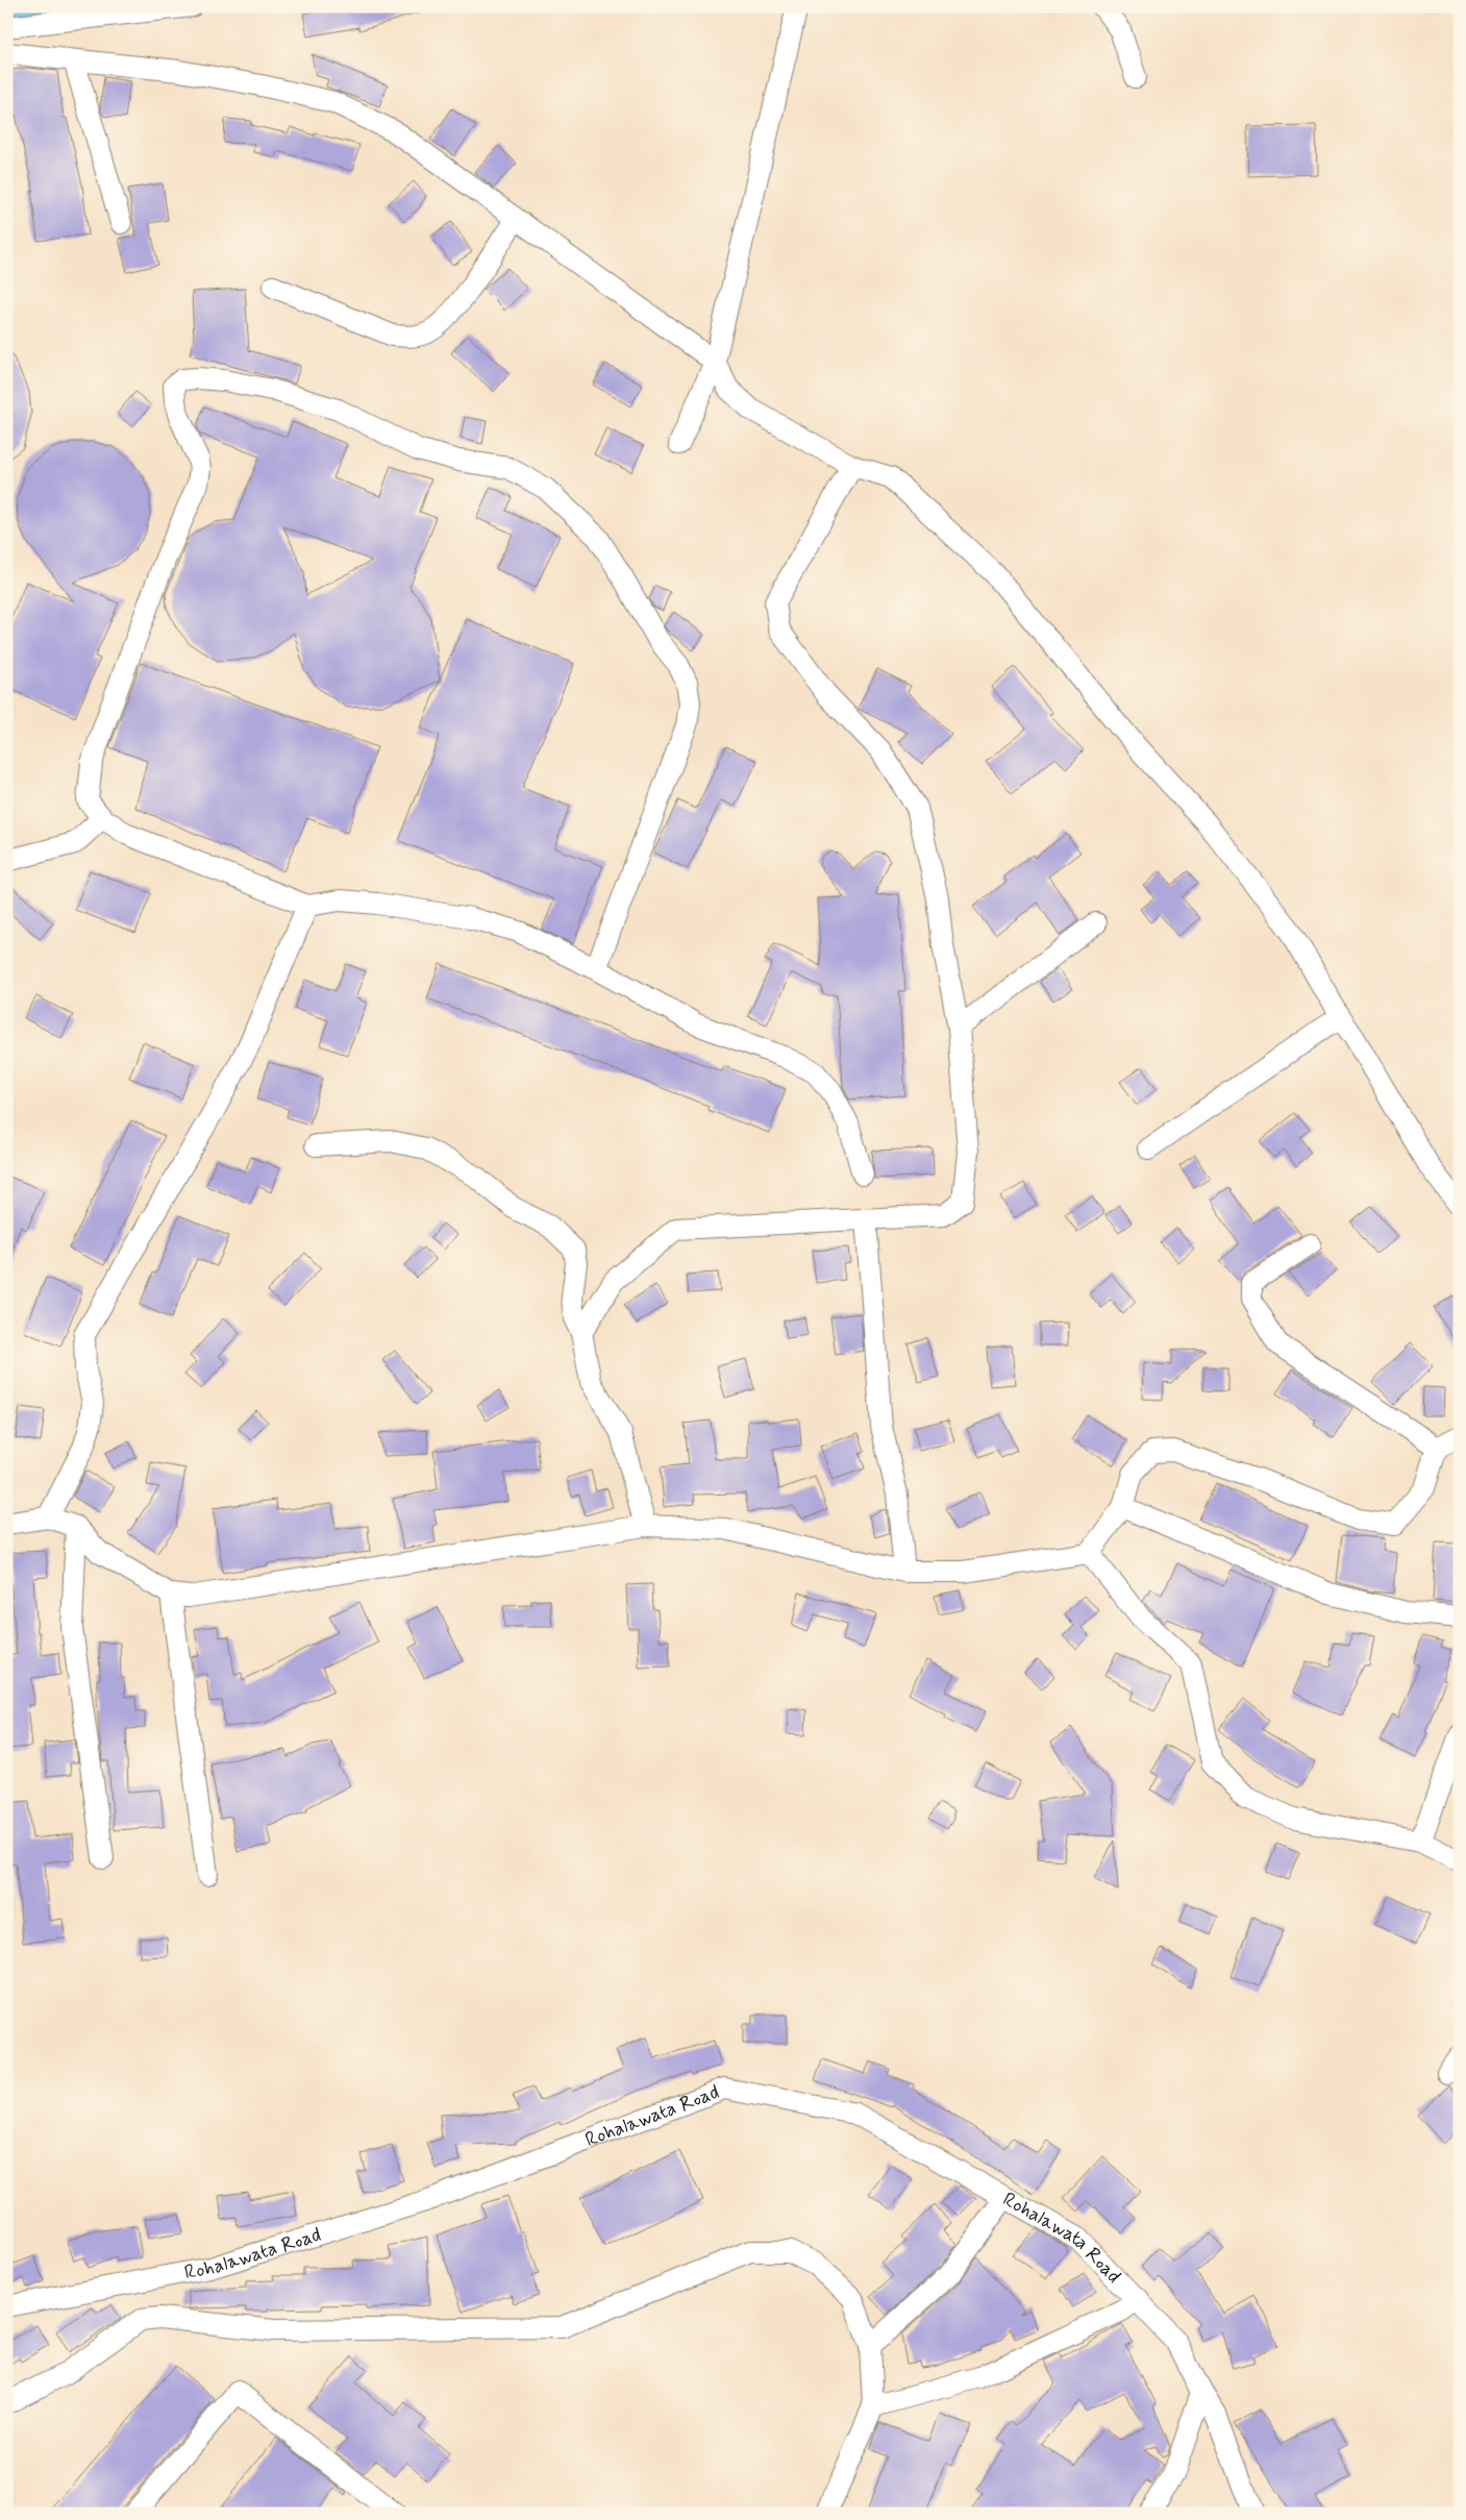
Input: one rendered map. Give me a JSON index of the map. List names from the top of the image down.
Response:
{
  "streets": {
    "street": ["Rohalawata Road"]
  }
}
